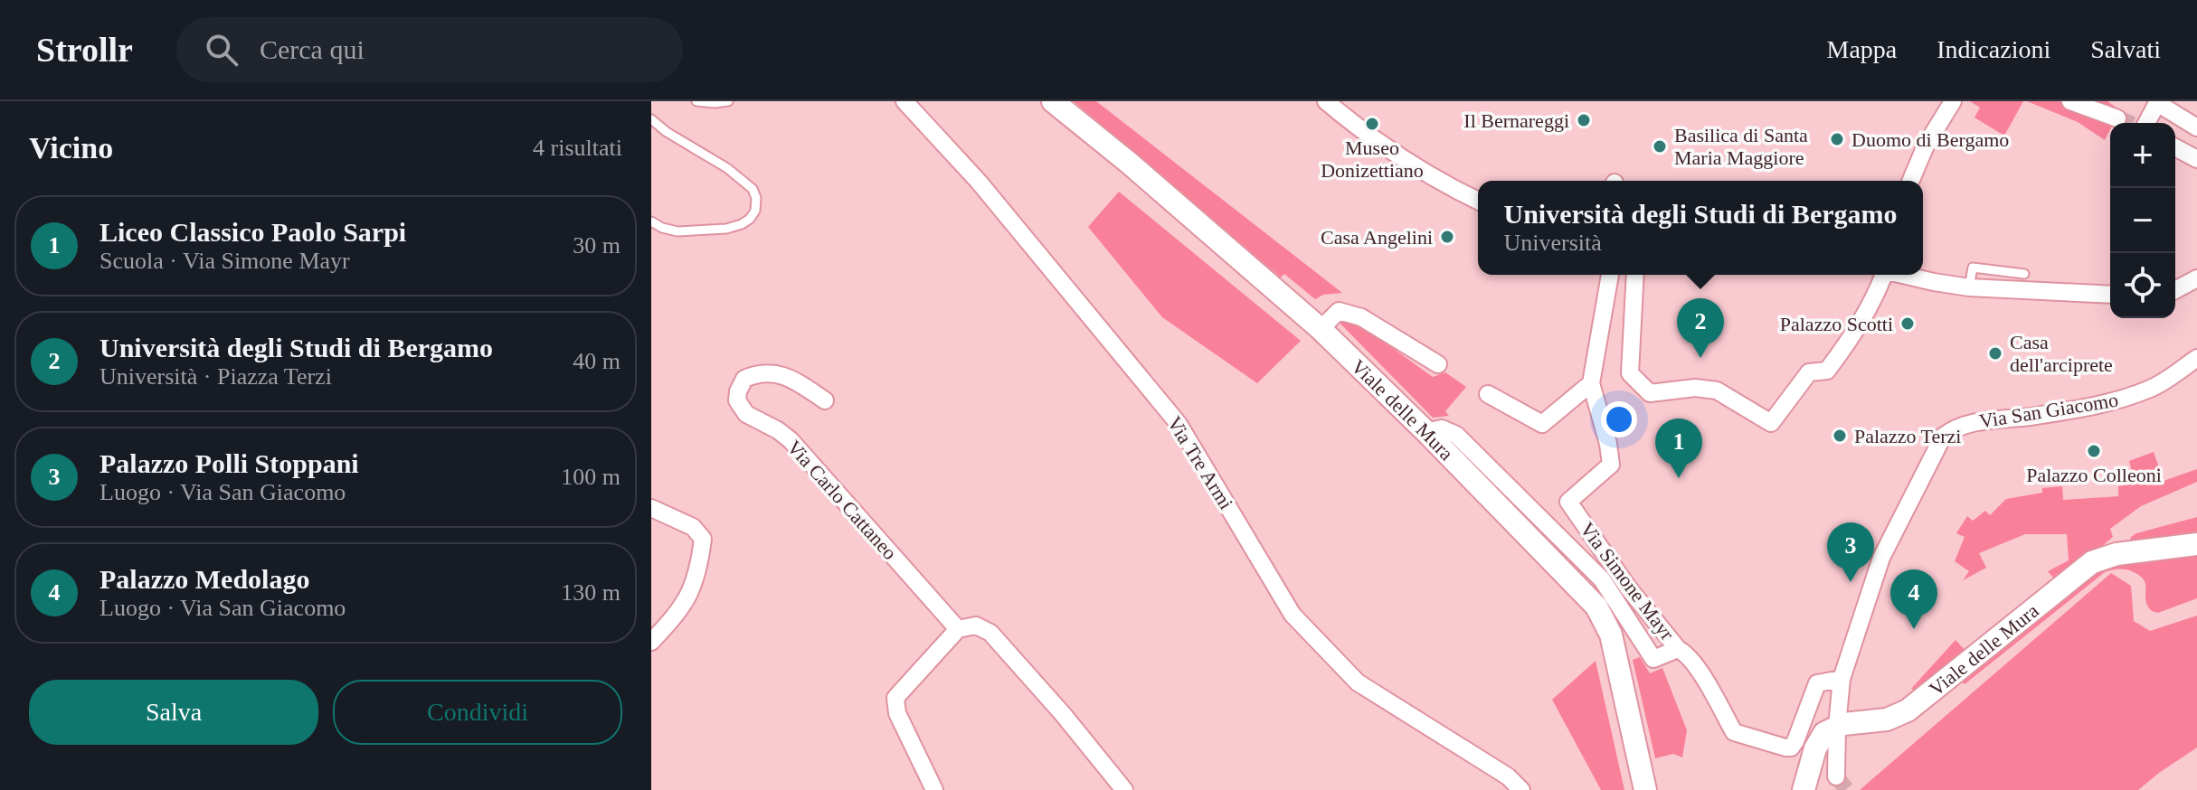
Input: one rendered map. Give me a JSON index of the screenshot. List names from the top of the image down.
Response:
{
  "streets": {
    "street": [
      "Viale delle Mura",
      "Via San Giacomo",
      "Via Tre Armi",
      "Via Carlo Cattaneo",
      "Via Simone Mayr"
    ]
  },
  "crossings": [
    ["Viale delle Mura", "Via San Giacomo"],
    ["Viale delle Mura", "Via Simone Mayr"]
  ],
  "places": [
    "Il Bernareggi",
    "Museo Donizettiano",
    "Duomo di Bergamo",
    "Basilica di Santa Maria Maggiore",
    "Casa Angelini",
    "Palazzo Scotti",
    "Casa dell'arciprete",
    "Palazzo Terzi",
    "Palazzo Colleoni"
  ],
  "page": {
    "header": "Strollr",
    "search": "Cerca qui",
    "nav": ["Mappa", "Indicazioni", "Salvati"],
    "heading": ["Vicino", "4 risultati"],
    "map_buttons": ["+", "−"],
    "popup": ["Università degli Studi di Bergamo", "Università"],
    "list": [
      {
        "mark": "1",
        "name": "Liceo Classico Paolo Sarpi",
        "note": "Scuola · Via Simone Mayr",
        "value": "30 m"
      },
      {
        "mark": "2",
        "name": "Università degli Studi di Bergamo",
        "note": "Università · Piazza Terzi",
        "value": "40 m"
      },
      {
        "mark": "3",
        "name": "Palazzo Polli Stoppani",
        "note": "Luogo · Via San Giacomo",
        "value": "100 m"
      },
      {
        "mark": "4",
        "name": "Palazzo Medolago",
        "note": "Luogo · Via San Giacomo",
        "value": "130 m"
      }
    ],
    "pins": [
      "2",
      "1",
      "3",
      "4"
    ],
    "buttons": ["Salva", "Condividi"]
  }
}
